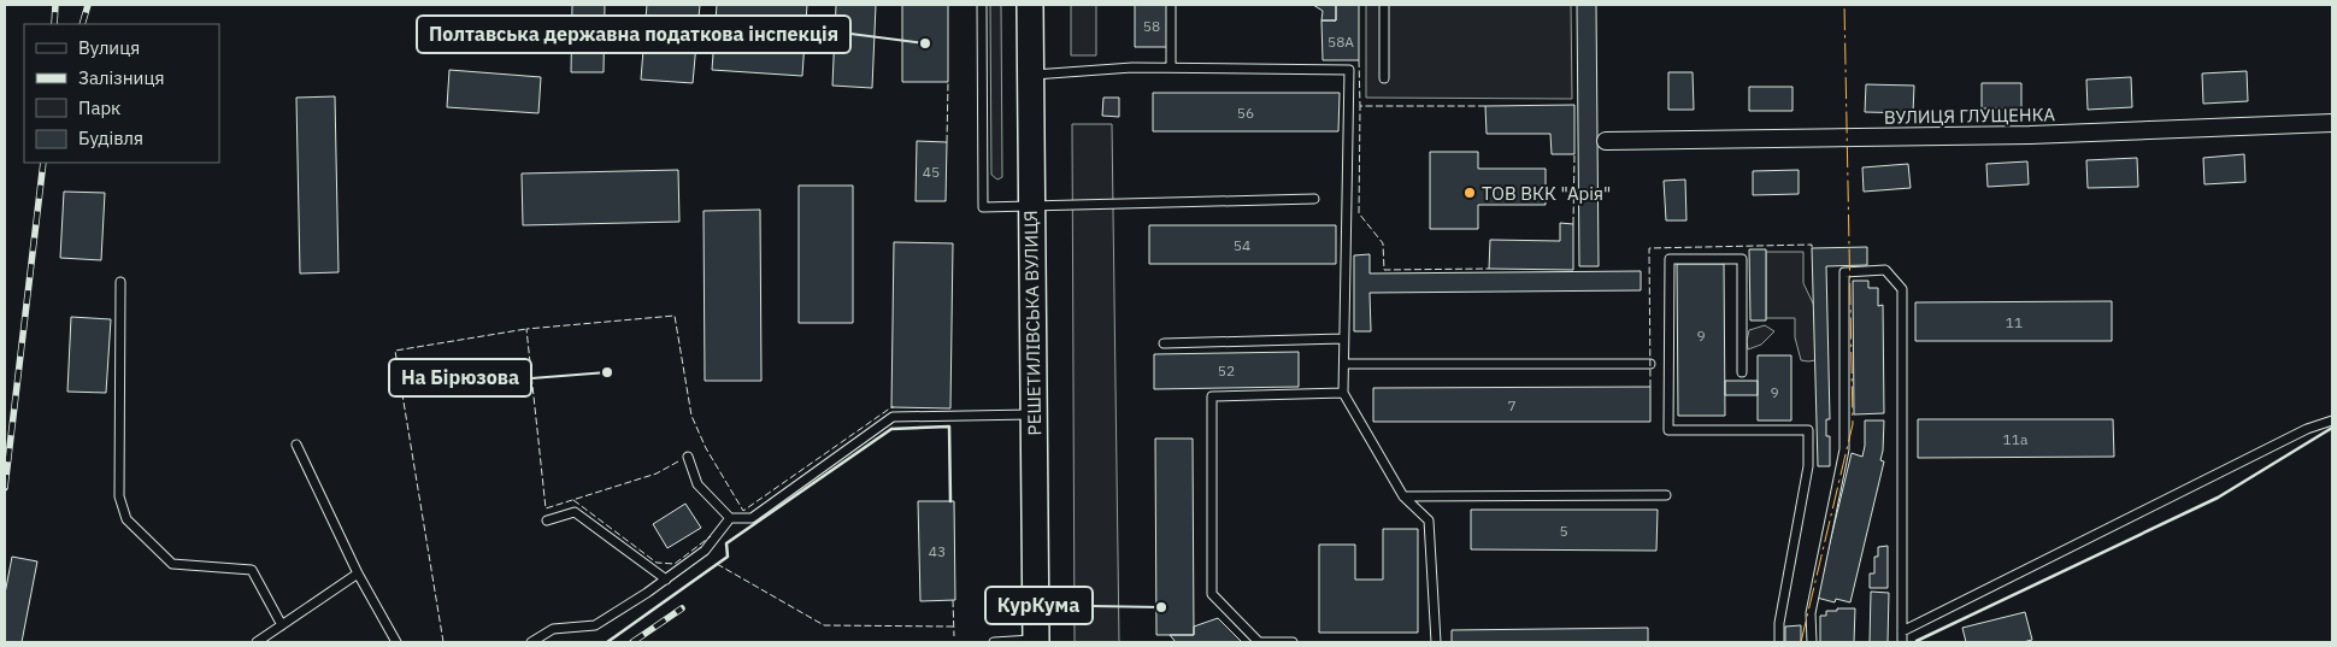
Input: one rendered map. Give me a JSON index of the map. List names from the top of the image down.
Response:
{
  "streets": {
    "main road": ["РЕШЕТИЛІВСЬКА ВУЛИЦЯ"],
    "street": ["ВУЛИЦЯ ГЛУЩЕНКА"]
  },
  "places": [
    "Полтавська державна податкова інспекція",
    "ТОВ ВКК \"Арія\"",
    "На Бірюзова",
    "КурКума"
  ],
  "house_numbers": [
    "58",
    "58А",
    "56",
    "45",
    "54",
    "11",
    "9",
    "52",
    "9",
    "7",
    "11а",
    "5",
    "43"
  ],
  "legend": [
    "Вулиця",
    "Залізниця",
    "Парк",
    "Будівля"
  ]
}
